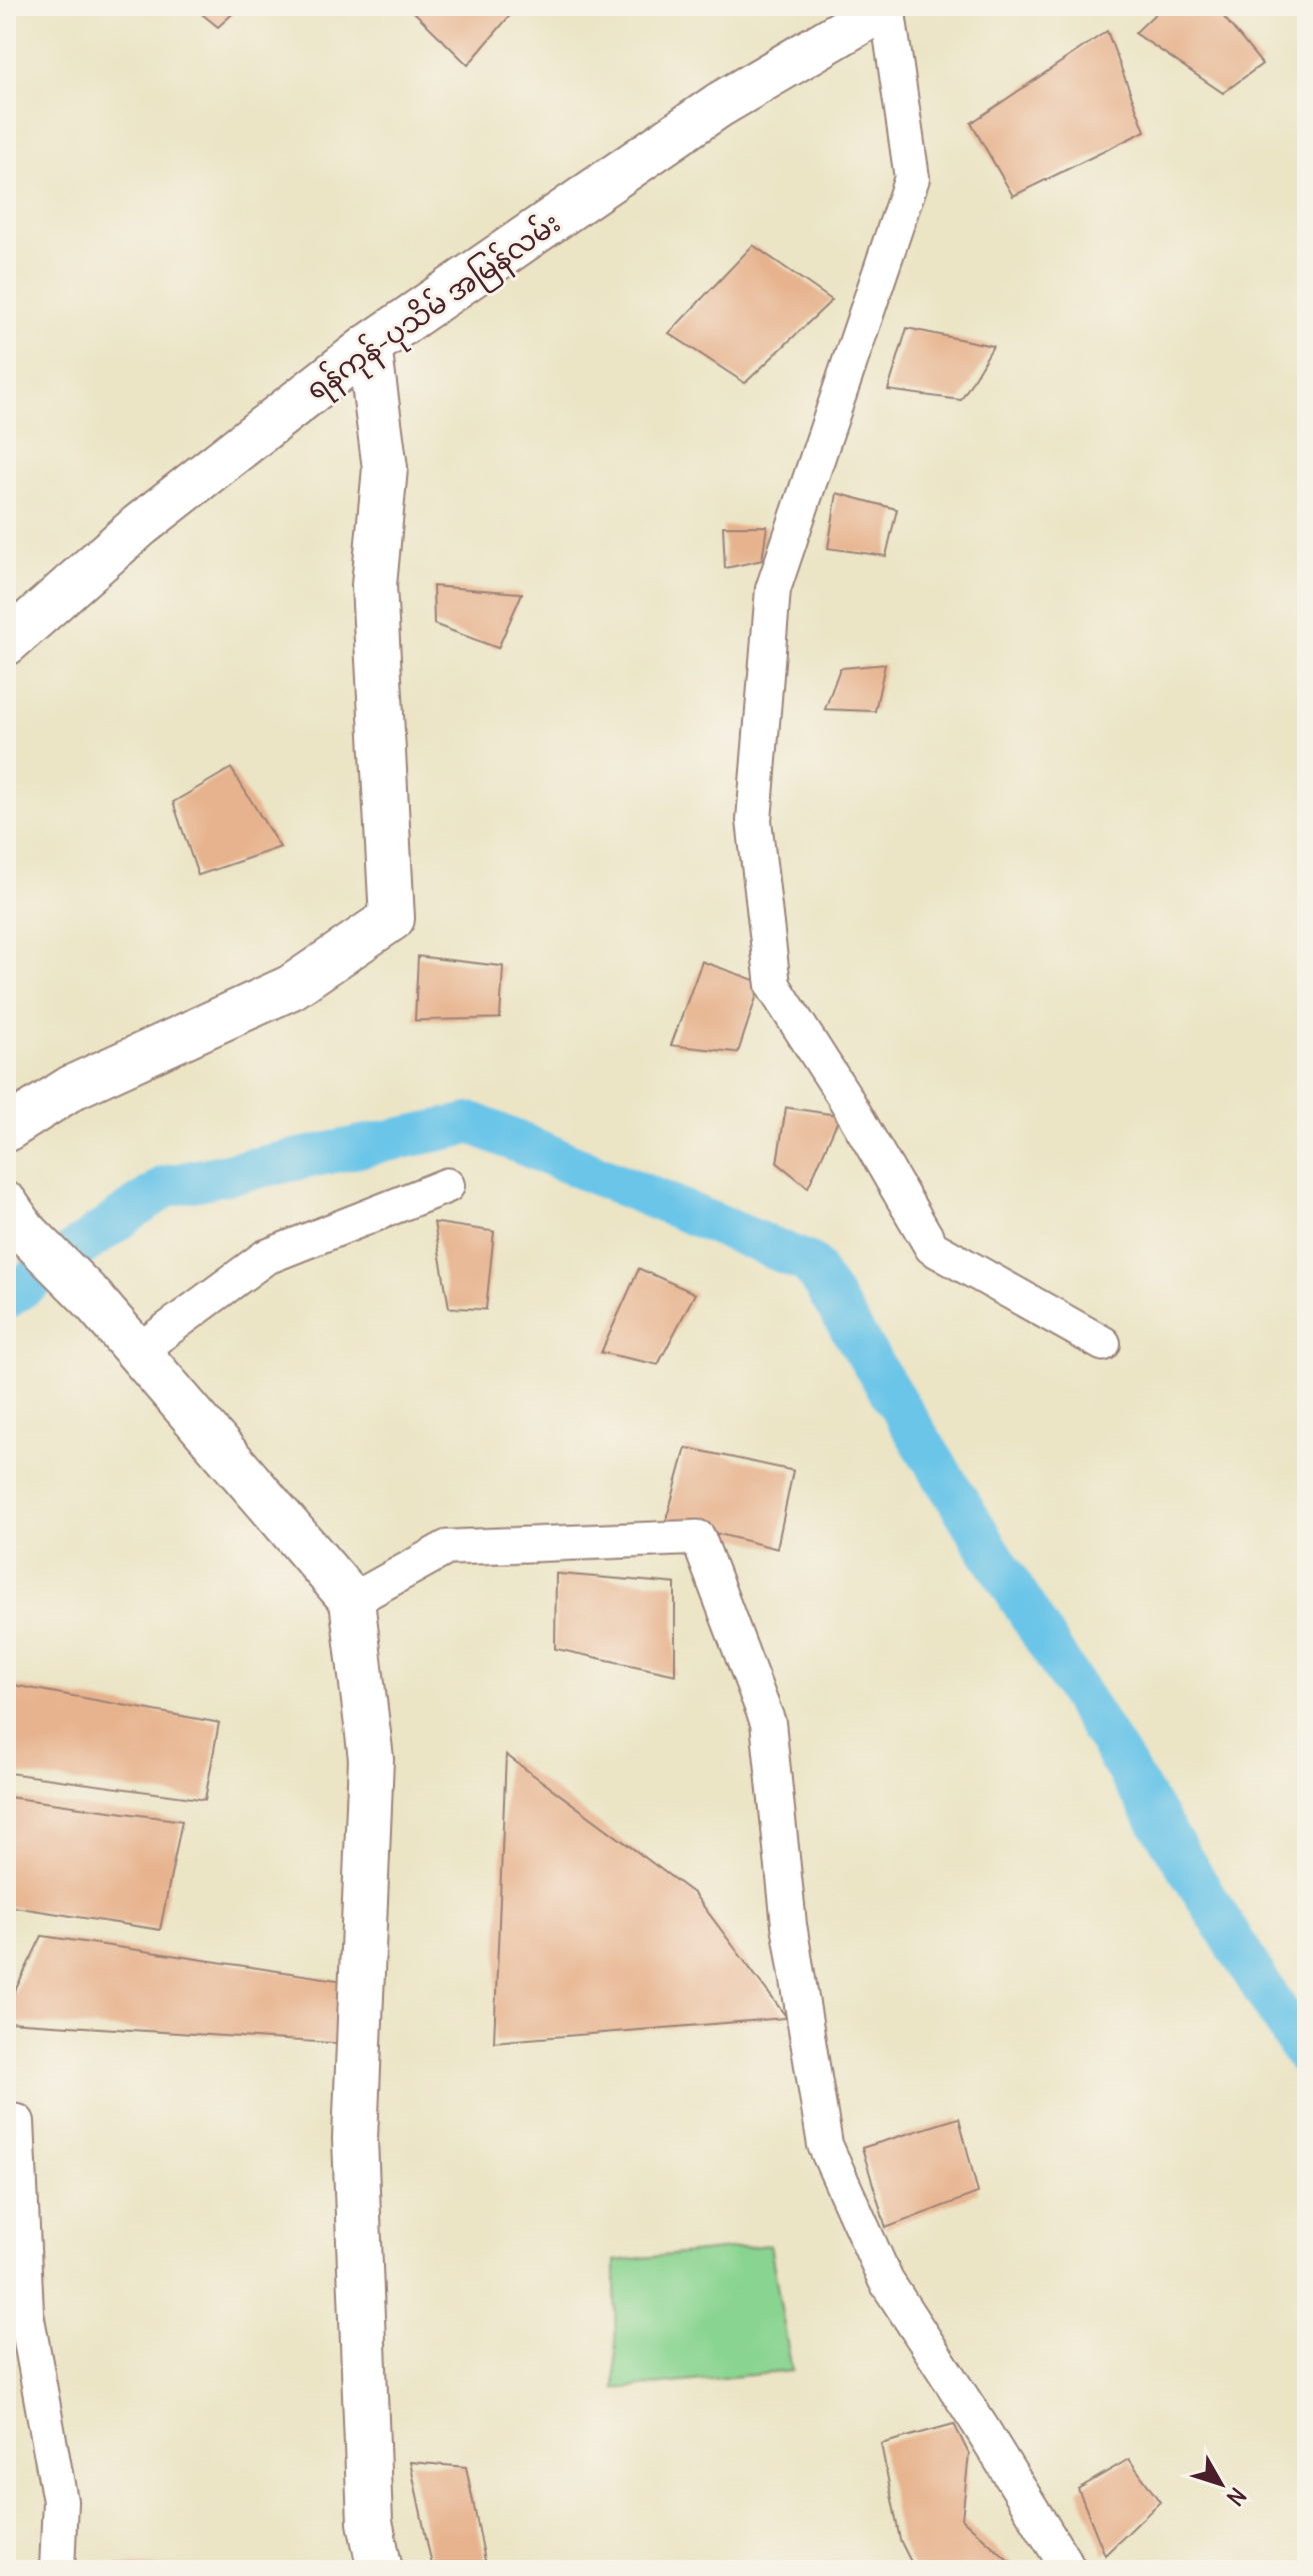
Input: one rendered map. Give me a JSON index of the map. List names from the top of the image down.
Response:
{
  "streets": {
    "main road": ["ရန်ကုန်-ပုသိမ် အမြန်လမ်း"]
  },
  "north": "bottom right"
}
